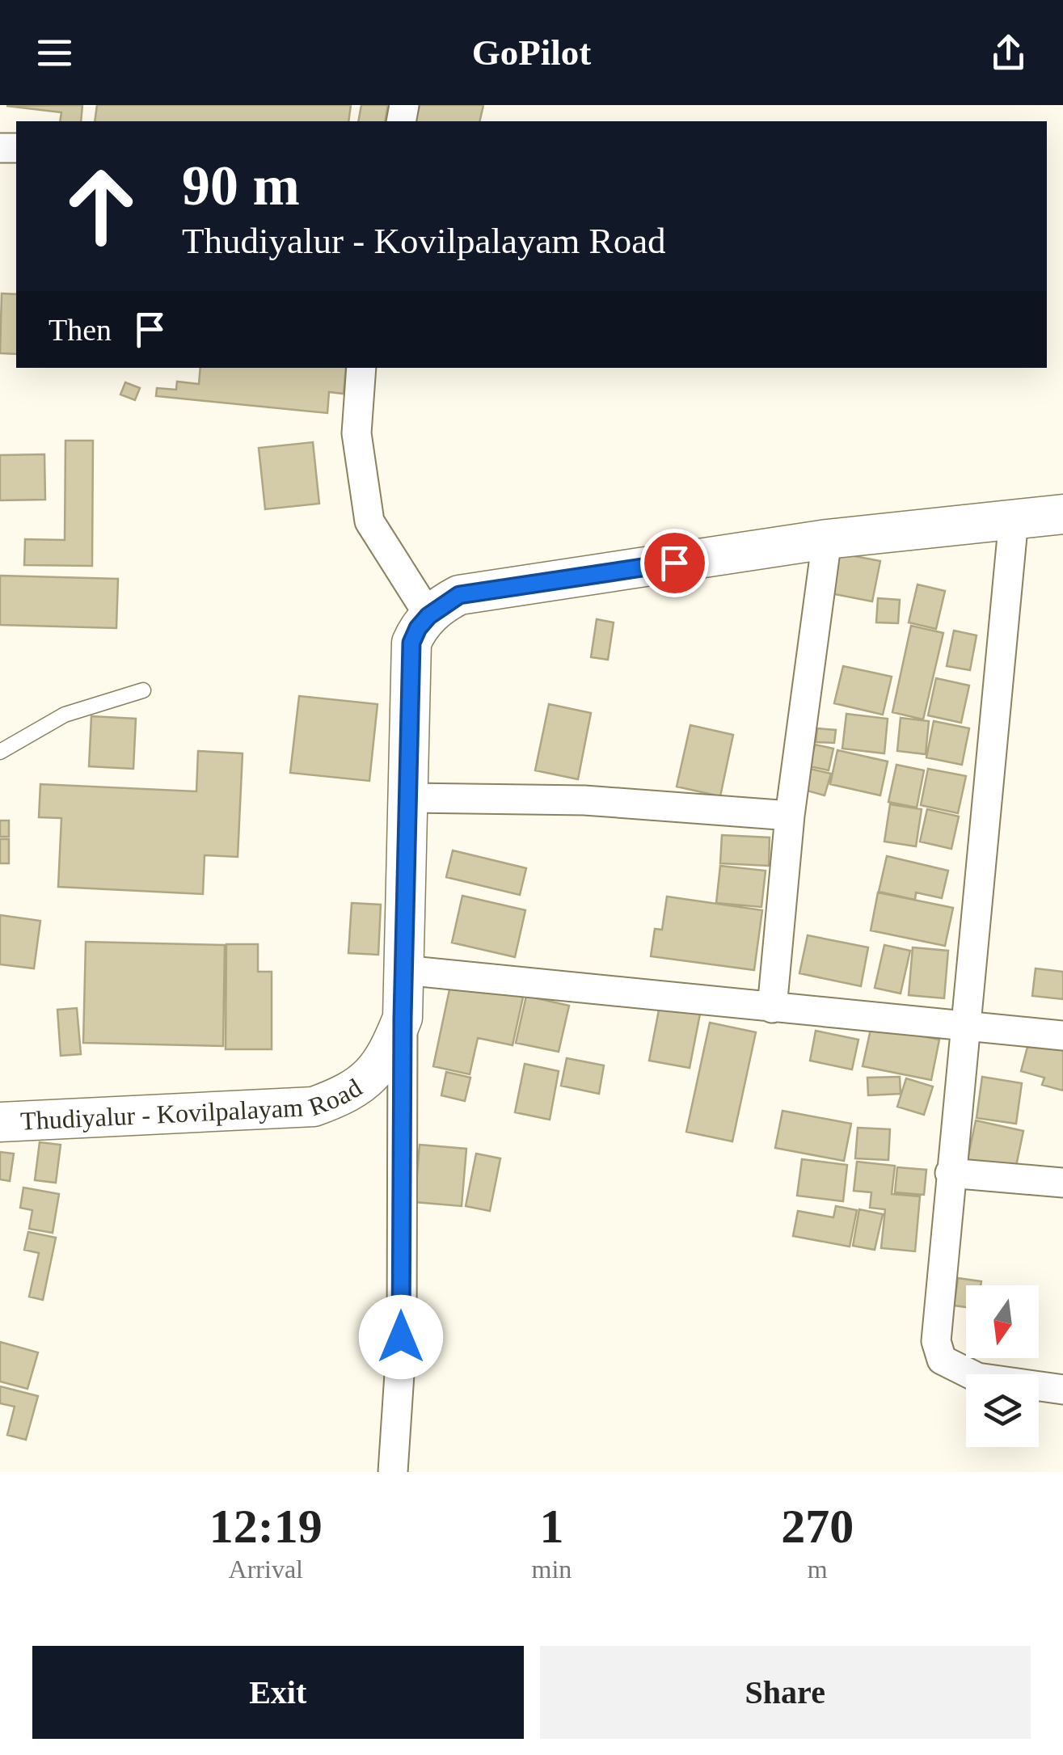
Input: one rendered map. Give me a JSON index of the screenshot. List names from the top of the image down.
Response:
{
  "streets": {
    "main road": ["Thudiyalur - Kovilpalayam Road"]
  },
  "north": "bottom",
  "page": {
    "header": "GoPilot",
    "turn": ["90 m", "Thudiyalur - Kovilpalayam Road"],
    "then": "Then",
    "eta": [
      "12:19",
      "Arrival",
      "1",
      "min",
      "270",
      "m"
    ],
    "buttons": ["Exit", "Share"]
  }
}
